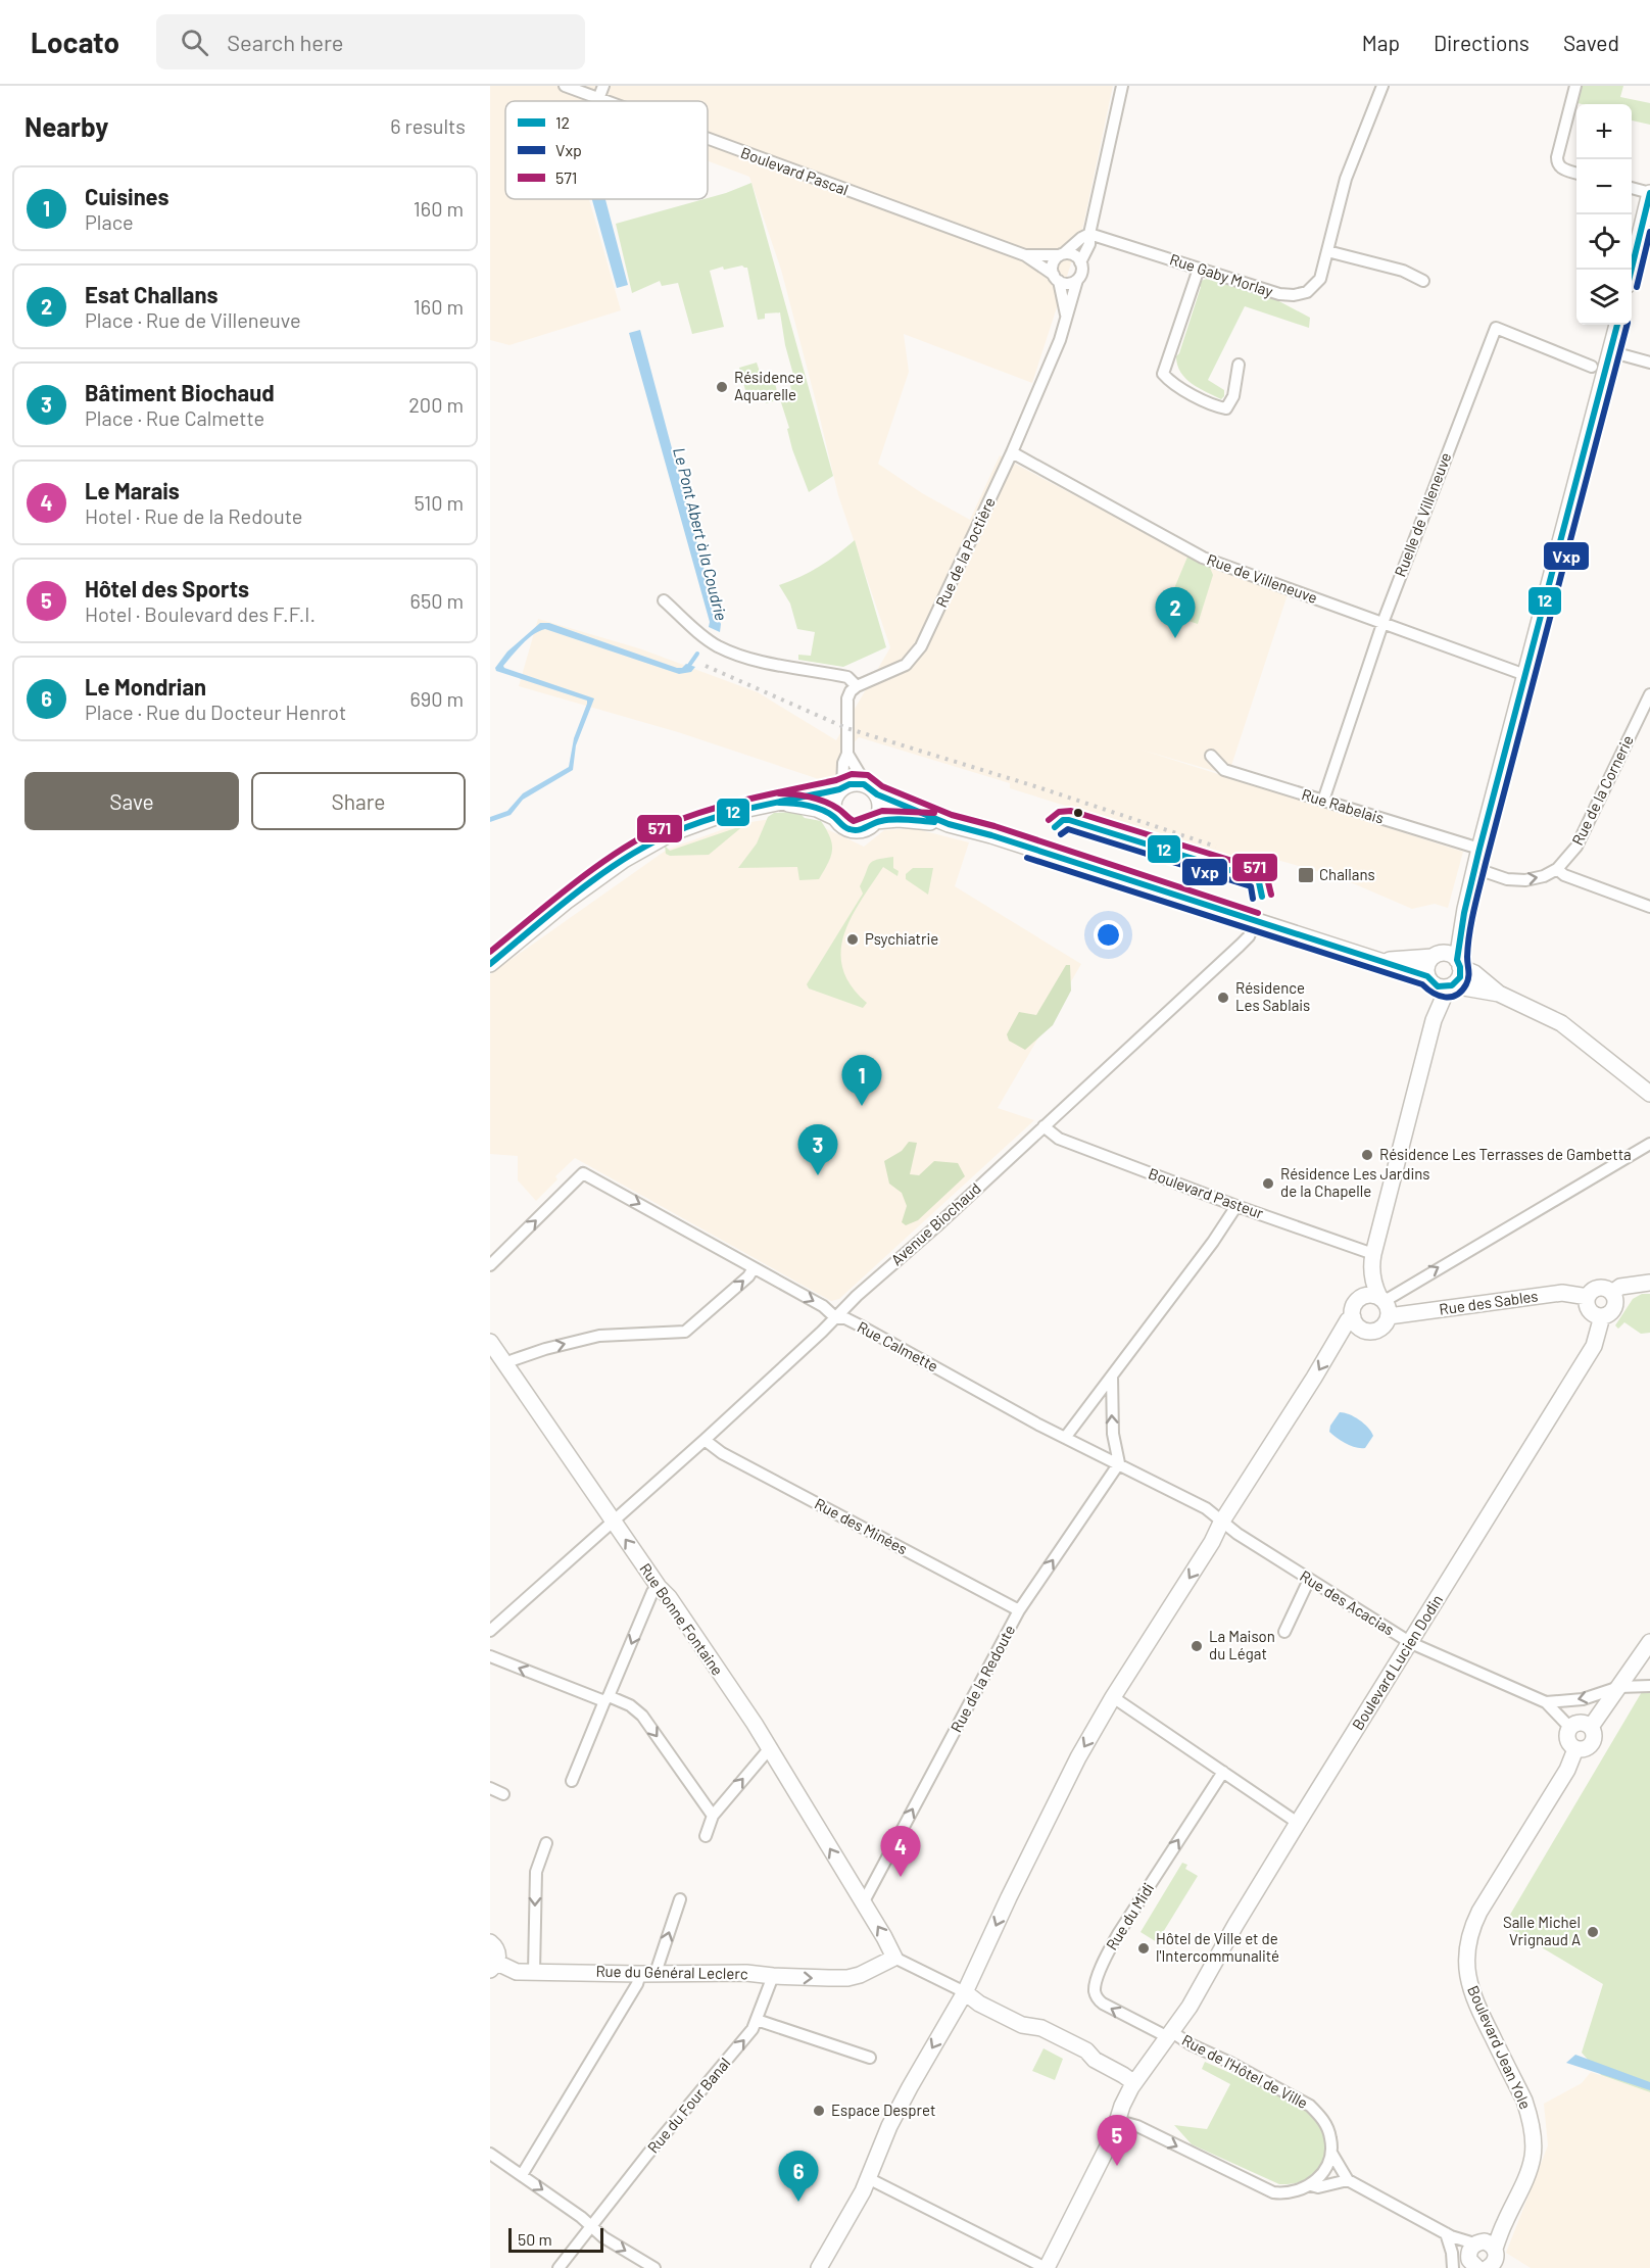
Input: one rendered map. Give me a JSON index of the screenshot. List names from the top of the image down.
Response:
{
  "streets": {
    "street": [
      "Boulevard Pascal",
      "Rue Gaby Morlay",
      "Ruelle de Villeneuve",
      "Rue de la Poctière",
      "Rue de Villeneuve",
      "Rue de la Cornerie",
      "Rue Rabelais",
      "Boulevard Pasteur",
      "Avenue Biochaud",
      "Rue des Sables",
      "Rue Calmette",
      "Rue des Minées",
      "Rue des Acacias",
      "Rue Bonne Fontaine",
      "Boulevard Lucien Dodin",
      "Rue de la Redoute",
      "Rue du Midi",
      "Rue du Général Leclerc",
      "Boulevard Jean Yole",
      "Rue de l'Hôtel de Ville",
      "Rue du Four Banal"
    ]
  },
  "crossings": [
    ["Boulevard Pascal", "Rue de la Poctière"],
    ["Rue Gaby Morlay", "Rue de la Poctière"],
    ["Ruelle de Villeneuve", "Rue de Villeneuve"],
    ["Ruelle de Villeneuve", "Rue Rabelais"],
    ["Rue de la Poctière", "Rue de Villeneuve"],
    ["Boulevard Pasteur", "Avenue Biochaud"],
    ["Avenue Biochaud", "Rue Calmette"],
    ["Avenue Biochaud", "Rue des Minées"],
    ["Avenue Biochaud", "Rue Bonne Fontaine"],
    ["Rue des Sables", "Boulevard Lucien Dodin"],
    ["Rue Calmette", "Rue des Acacias"],
    ["Rue Calmette", "Rue de la Redoute"],
    ["Rue des Minées", "Rue de la Redoute"],
    ["Rue des Acacias", "Boulevard Lucien Dodin"],
    ["Rue des Acacias", "Rue de la Redoute"],
    ["Rue des Acacias", "Boulevard Jean Yole"],
    ["Rue Bonne Fontaine", "Rue de la Redoute"],
    ["Rue Bonne Fontaine", "Rue du Général Leclerc"],
    ["Boulevard Lucien Dodin", "Rue du Midi"],
    ["Boulevard Lucien Dodin", "Rue de l'Hôtel de Ville"],
    ["Rue du Midi", "Rue de l'Hôtel de Ville"],
    ["Rue du Général Leclerc", "Rue du Four Banal"]
  ],
  "one_way": ["Rue Calmette", "Rue Bonne Fontaine", "Rue de la Redoute"],
  "water": ["Le Pont Abert à la Coudrie"],
  "places": {
    "other": [
      "Résidence Aquarelle",
      "Psychiatrie",
      "Résidence Les Sablais",
      "Résidence Les Terrasses de Gambetta",
      "Résidence Les Jardins de la Chapelle",
      "La Maison du Légat",
      "Salle Michel Vrignaud A",
      "Hôtel de Ville et de l'Intercommunalité",
      "Espace Despret"
    ],
    "transit": ["Challans"]
  },
  "lines": ["transit line 12", "transit line Vxp", "transit line 571"],
  "legend": ["12", "Vxp", "571"],
  "scale_bar": "50 m",
  "page": {
    "header": "Locato",
    "search": "Search here",
    "nav": ["Map", "Directions", "Saved"],
    "heading": ["Nearby", "6 results"],
    "map_buttons": ["+", "−"],
    "list": [
      {
        "mark": "1",
        "name": "Cuisines",
        "note": "Place",
        "value": "160 m"
      },
      {
        "mark": "2",
        "name": "Esat Challans",
        "note": "Place · Rue de Villeneuve",
        "value": "160 m"
      },
      {
        "mark": "3",
        "name": "Bâtiment Biochaud",
        "note": "Place · Rue Calmette",
        "value": "200 m"
      },
      {
        "mark": "4",
        "name": "Le Marais",
        "note": "Hotel · Rue de la Redoute",
        "value": "510 m"
      },
      {
        "mark": "5",
        "name": "Hôtel des Sports",
        "note": "Hotel · Boulevard des F.F.I.",
        "value": "650 m"
      },
      {
        "mark": "6",
        "name": "Le Mondrian",
        "note": "Place · Rue du Docteur Henrot",
        "value": "690 m"
      }
    ],
    "pins": [
      "2",
      "1",
      "3",
      "4",
      "5",
      "6"
    ],
    "buttons": ["Save", "Share"],
    "scale": "50 m"
  }
}
